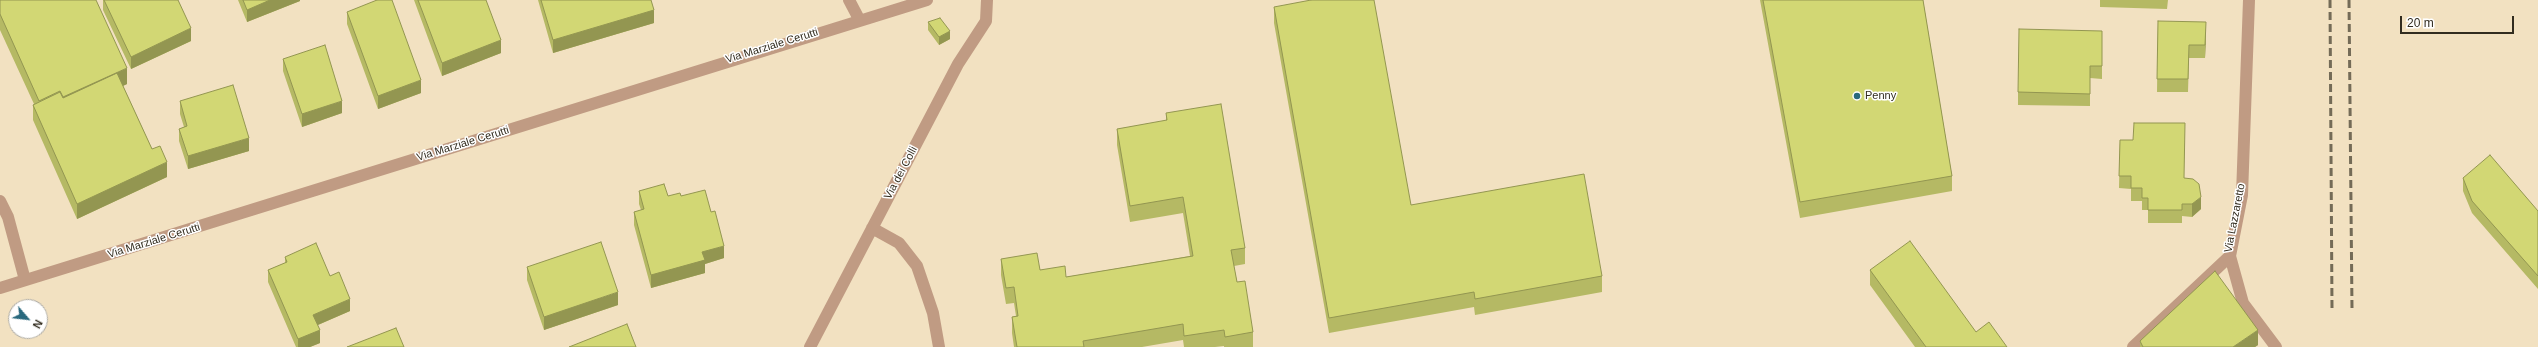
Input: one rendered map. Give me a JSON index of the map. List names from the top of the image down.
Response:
{
  "streets": {
    "street": ["Via Marziale Cerutti", "Via dei Colli", "Via Lazzaretto"]
  },
  "places": ["Penny"],
  "scale_bar": "20 m",
  "north": "bottom right"
}
